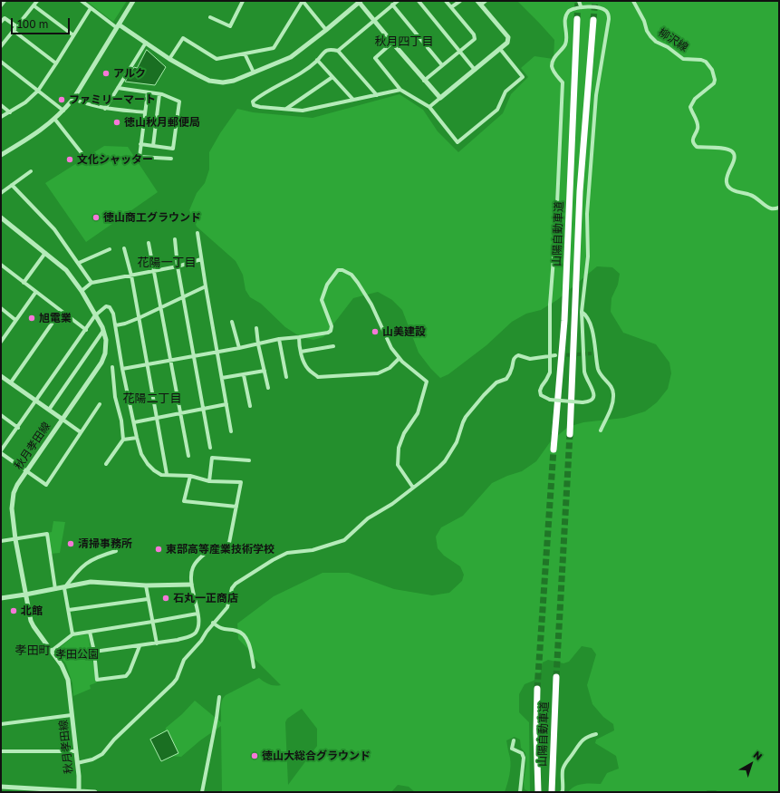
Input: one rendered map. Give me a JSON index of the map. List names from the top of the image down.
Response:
{
  "streets": {
    "highway": ["山陽自動車道"],
    "street": ["柳沢線", "秋月孝田線"]
  },
  "districts": [
    "秋月四丁目",
    "花陽一丁目",
    "花陽二丁目",
    "孝田町"
  ],
  "parks": ["孝田公園"],
  "places": [
    "アルク",
    "ファミリーマート",
    "徳山秋月郵便局",
    "文化シャッター",
    "徳山商工グラウンド",
    "旭電業",
    "山美建設",
    "清掃事務所",
    "東部高等産業技術学校",
    "石丸一正商店",
    "北館",
    "徳山大総合グラウンド"
  ],
  "scale_bar": "100 m",
  "north": "top right"
}
